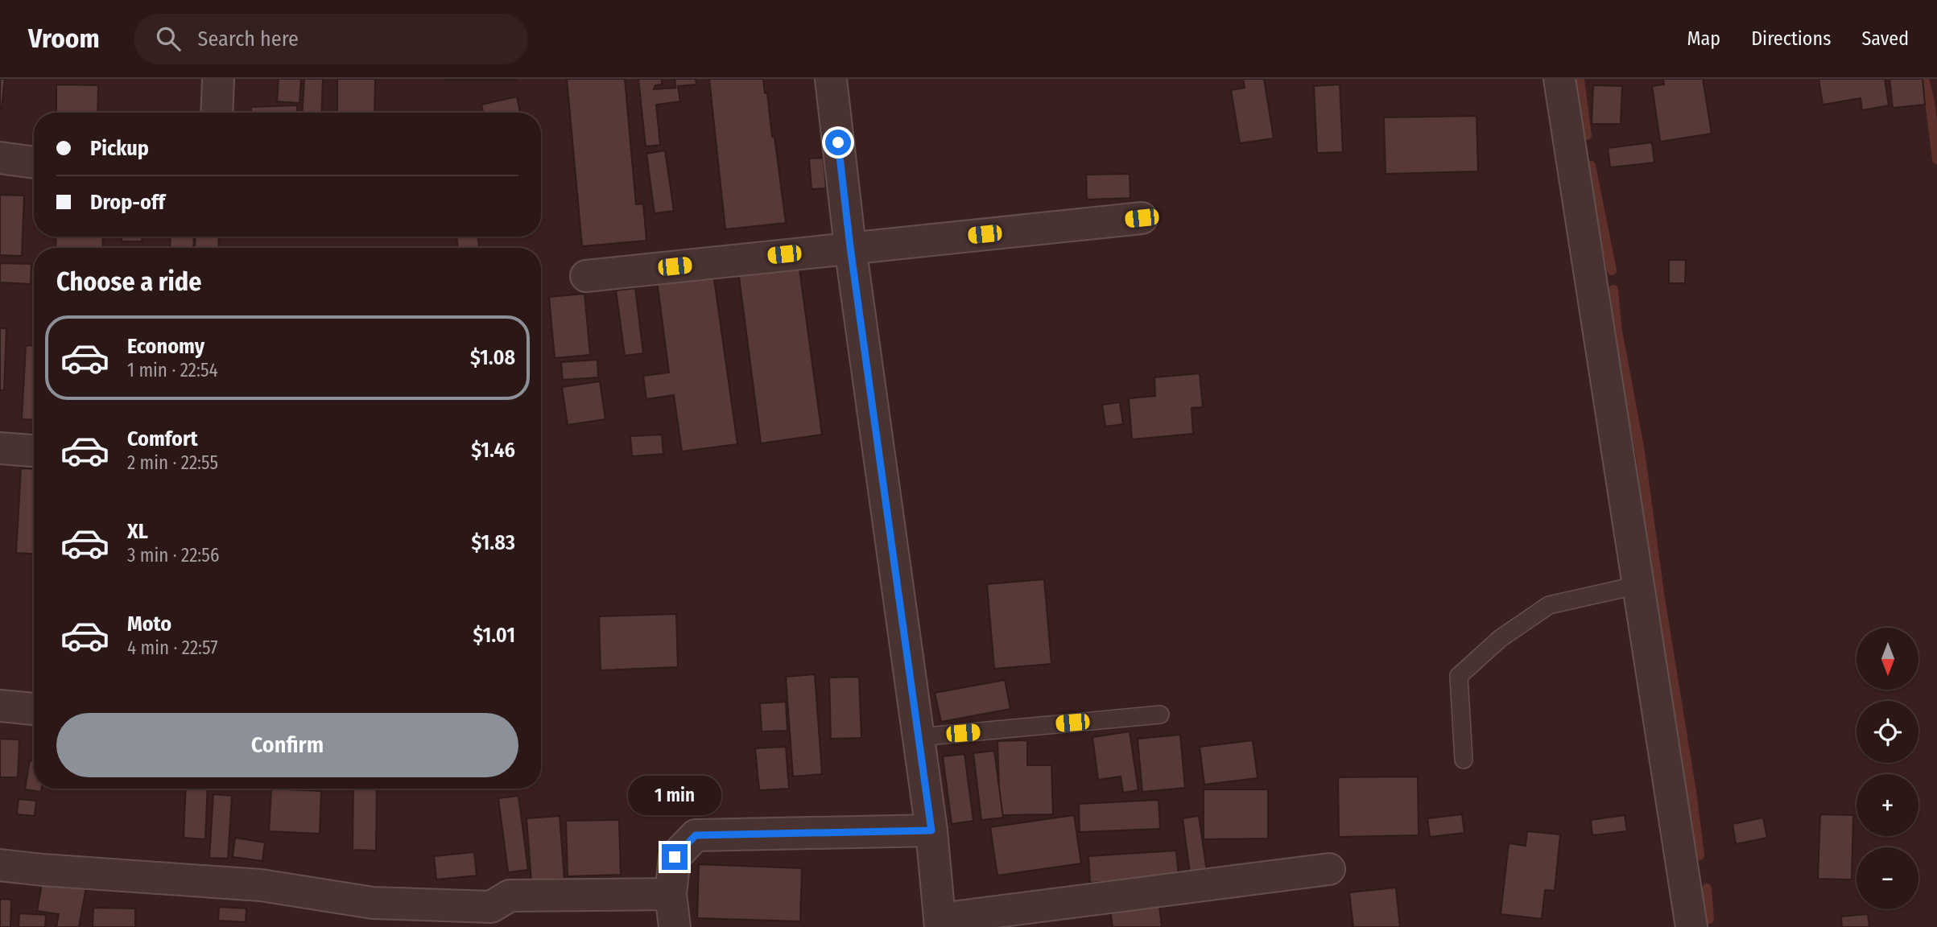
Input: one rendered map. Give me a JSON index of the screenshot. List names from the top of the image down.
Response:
{
  "north": "bottom",
  "page": {
    "header": "Vroom",
    "search": "Search here",
    "nav": ["Map", "Directions", "Saved"],
    "banner": ["Pickup", "Drop-off"],
    "heading": "Choose a ride",
    "list": [
      {
        "name": "Economy",
        "note": "1 min · 22:54",
        "value": "$1.08"
      },
      {
        "name": "Comfort",
        "note": "2 min · 22:55",
        "value": "$1.46"
      },
      {
        "name": "XL",
        "note": "3 min · 22:56",
        "value": "$1.83"
      },
      {
        "name": "Moto",
        "note": "4 min · 22:57",
        "value": "$1.01"
      }
    ],
    "map_buttons": ["+", "−"],
    "buttons": "Confirm",
    "bubble": "1 min"
  }
}
